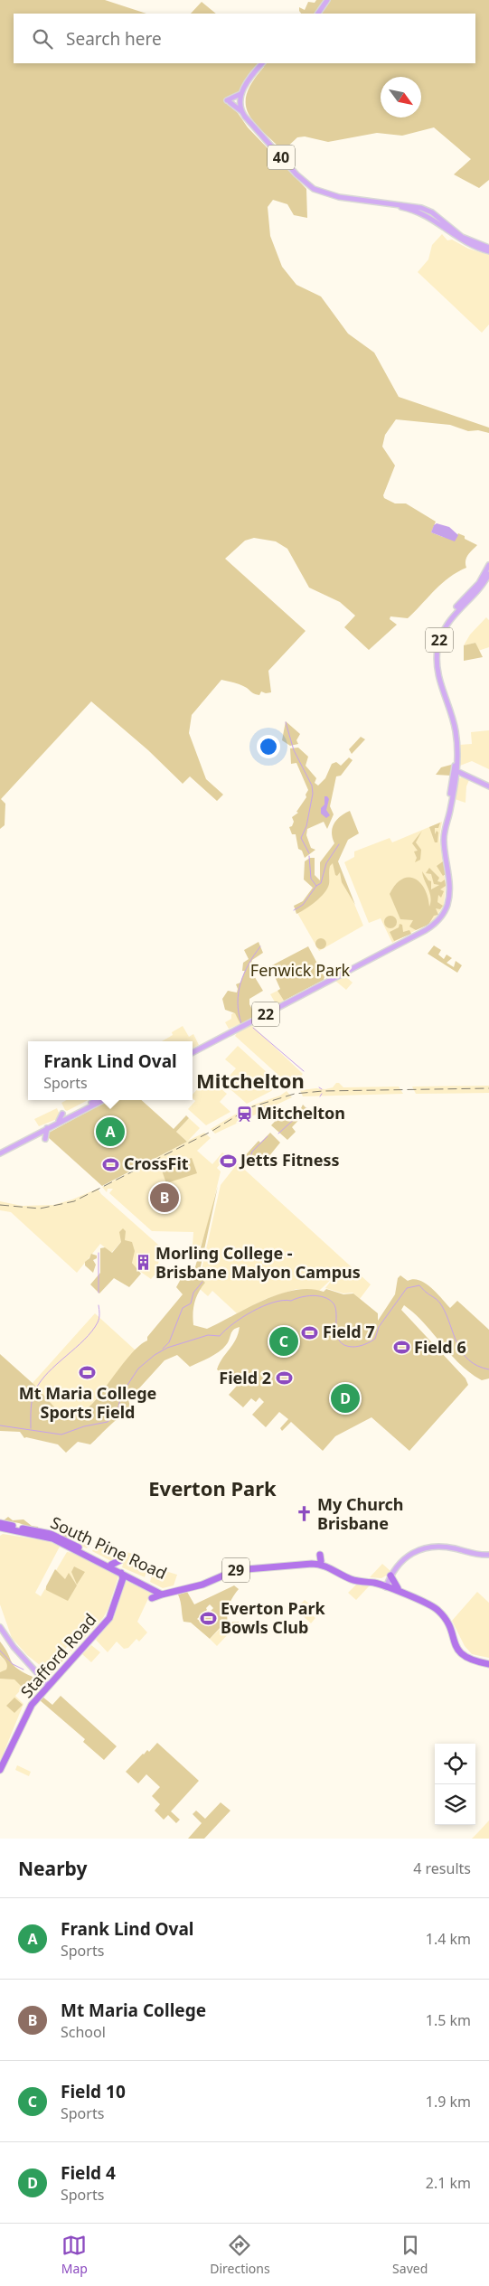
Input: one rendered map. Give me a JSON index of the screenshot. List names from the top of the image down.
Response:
{
  "streets": {
    "highway": ["South Pine Road", "29", "Stafford Road"],
    "main road": ["40", "22"]
  },
  "crossings": [
    ["South Pine Road", "Stafford Road"]
  ],
  "districts": ["Mitchelton", "Everton Park"],
  "parks": ["Fenwick Park"],
  "places": {
    "station": ["Mitchelton"],
    "sports": [
      "Jetts Fitness",
      "CrossFit",
      "Field 7",
      "Field 6",
      "Mt Maria College Sports Field",
      "Field 2",
      "Everton Park Bowls Club"
    ],
    "building": ["Morling College - Brisbane Malyon Campus"],
    "church": ["My Church Brisbane"]
  },
  "north": "bottom right",
  "page": {
    "search": "Search here",
    "popup": ["Frank Lind Oval", "Sports"],
    "pins": [
      "A",
      "B",
      "C",
      "D"
    ],
    "heading": ["Nearby", "4 results"],
    "list": [
      {
        "mark": "A",
        "name": "Frank Lind Oval",
        "note": "Sports",
        "value": "1.4 km"
      },
      {
        "mark": "B",
        "name": "Mt Maria College",
        "note": "School",
        "value": "1.5 km"
      },
      {
        "mark": "C",
        "name": "Field 10",
        "note": "Sports",
        "value": "1.9 km"
      },
      {
        "mark": "D",
        "name": "Field 4",
        "note": "Sports",
        "value": "2.1 km"
      }
    ],
    "nav": ["Map", "Directions", "Saved"]
  }
}
